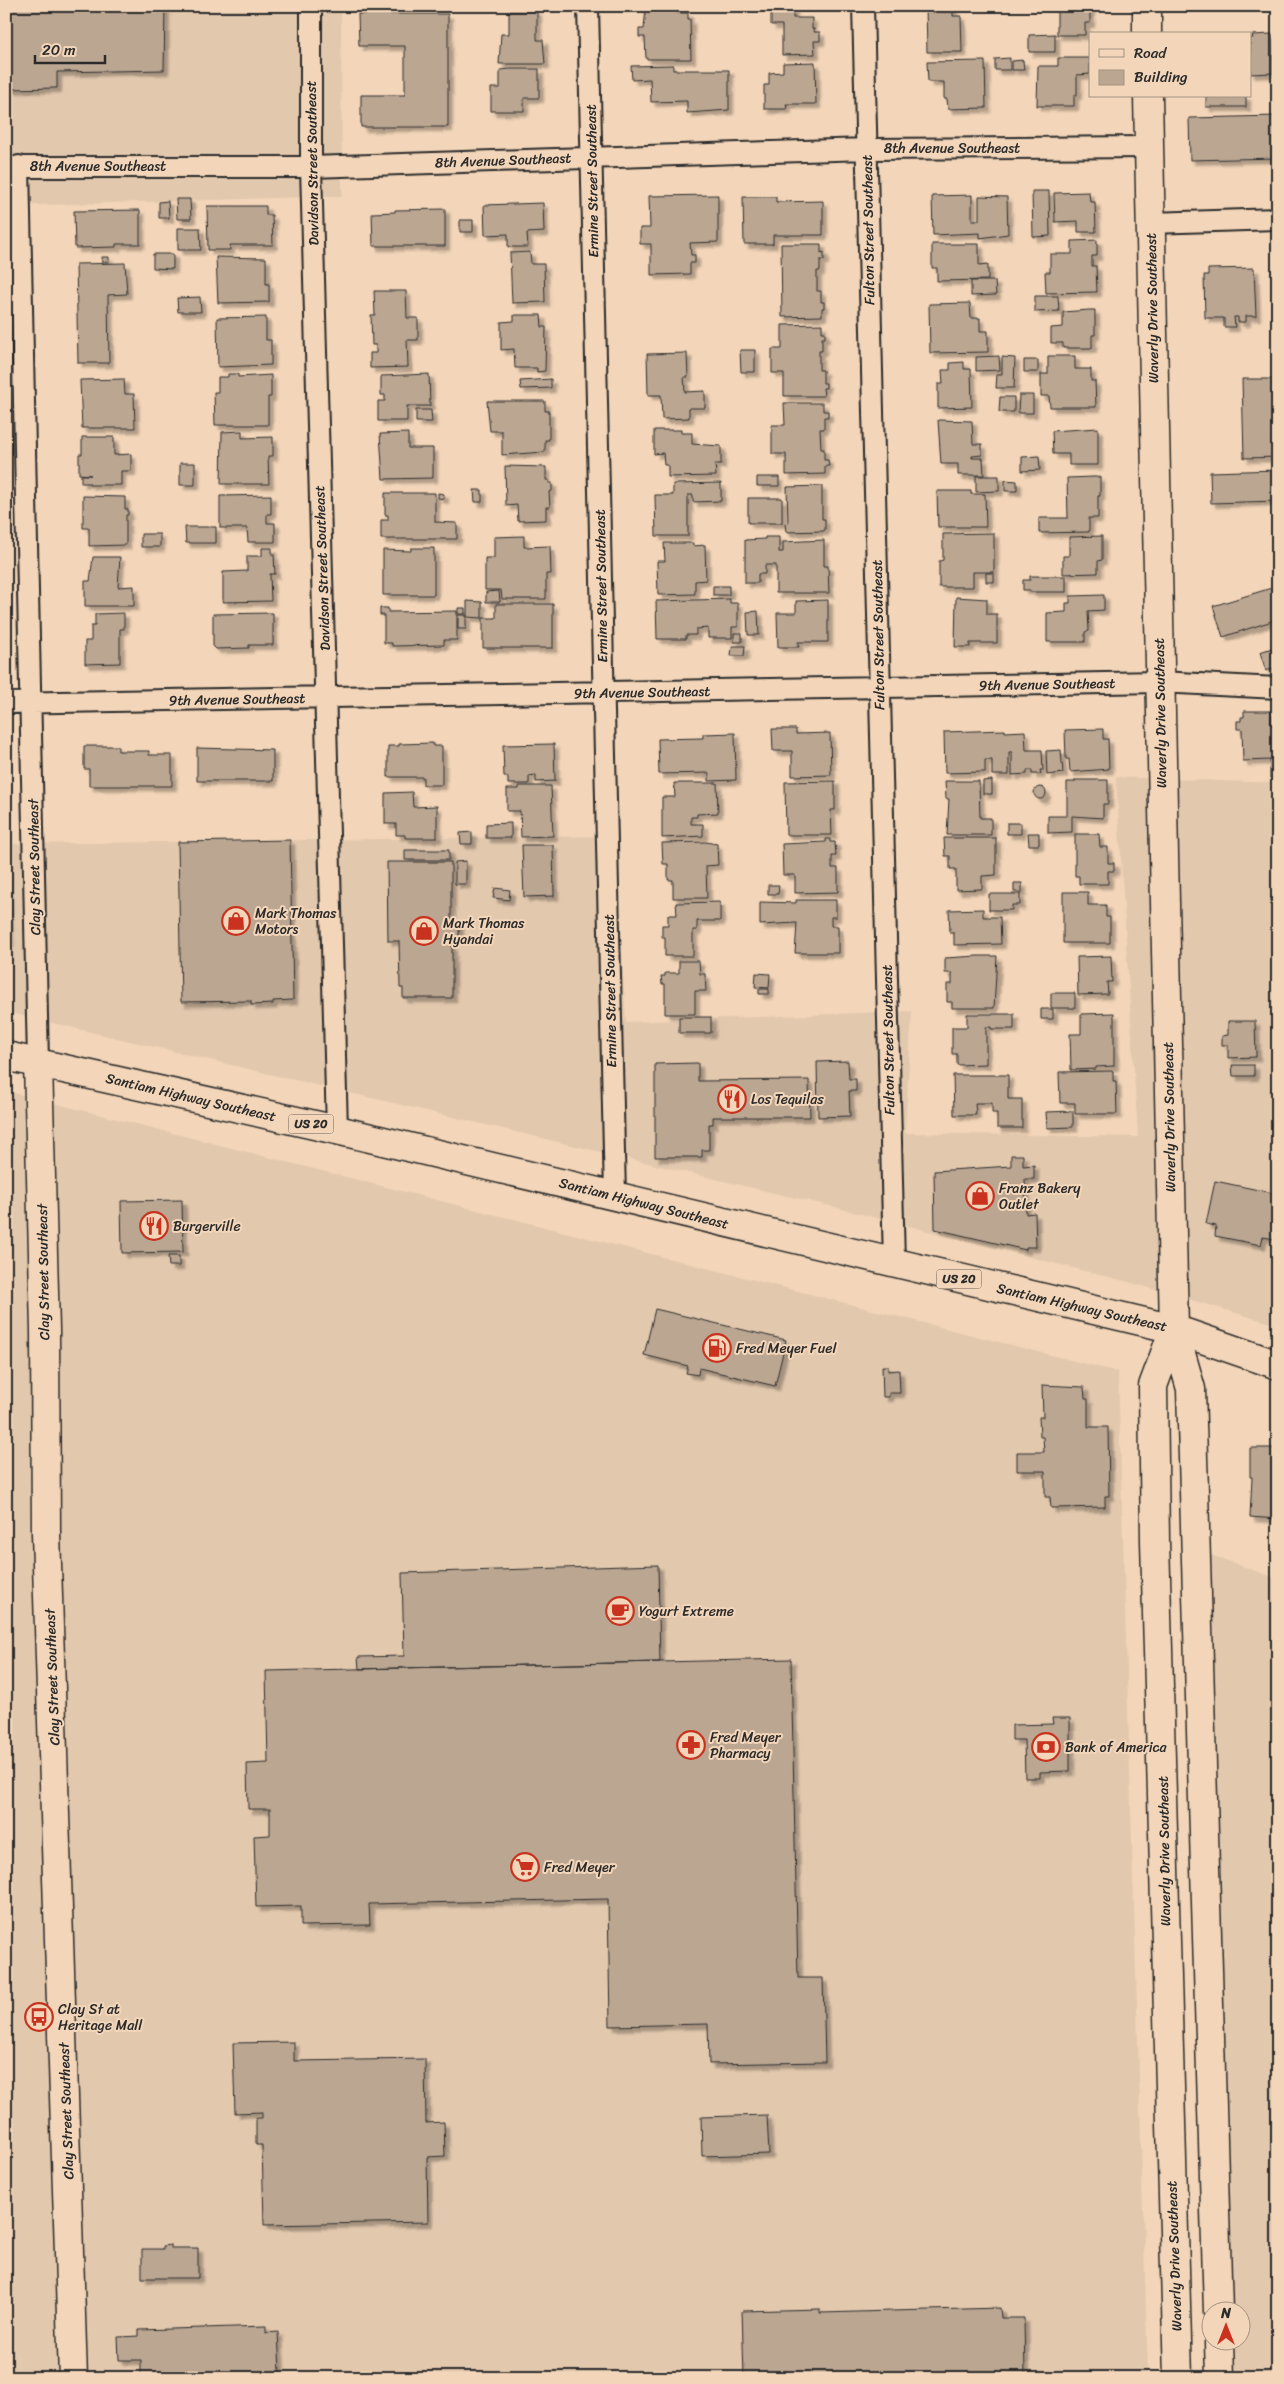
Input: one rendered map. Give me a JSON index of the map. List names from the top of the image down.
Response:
{
  "streets": {
    "main road": [
      "Waverly Drive Southeast",
      "Clay Street Southeast",
      "Santiam Highway Southeast",
      "US 20"
    ],
    "street": [
      "8th Avenue Southeast",
      "Davidson Street Southeast",
      "Ermine Street Southeast",
      "Fulton Street Southeast",
      "9th Avenue Southeast"
    ]
  },
  "crossings": [
    ["8th Avenue Southeast", "Davidson Street Southeast"],
    ["8th Avenue Southeast", "Ermine Street Southeast"],
    ["8th Avenue Southeast", "Fulton Street Southeast"],
    ["8th Avenue Southeast", "Waverly Drive Southeast"],
    ["8th Avenue Southeast", "Clay Street Southeast"],
    ["Davidson Street Southeast", "9th Avenue Southeast"],
    ["Davidson Street Southeast", "Santiam Highway Southeast"],
    ["Ermine Street Southeast", "9th Avenue Southeast"],
    ["Ermine Street Southeast", "Santiam Highway Southeast"],
    ["Fulton Street Southeast", "9th Avenue Southeast"],
    ["Fulton Street Southeast", "Santiam Highway Southeast"],
    ["Waverly Drive Southeast", "9th Avenue Southeast"],
    ["Waverly Drive Southeast", "Santiam Highway Southeast"],
    ["9th Avenue Southeast", "Clay Street Southeast"],
    ["Clay Street Southeast", "Santiam Highway Southeast"]
  ],
  "places": {
    "shop": ["Mark Thomas Motors", "Mark Thomas Hyandai", "Franz Bakery Outlet"],
    "restaurant": ["Los Tequilas", "Burgerville"],
    "fuel station": ["Fred Meyer Fuel"],
    "cafe": ["Yogurt Extreme"],
    "pharmacy": ["Fred Meyer Pharmacy"],
    "bank": ["Bank of America"],
    "supermarket": ["Fred Meyer"],
    "bus stop": ["Clay St at Heritage Mall"]
  },
  "legend": ["Road", "Building"],
  "scale_bar": "20 m",
  "north": "top"
}
